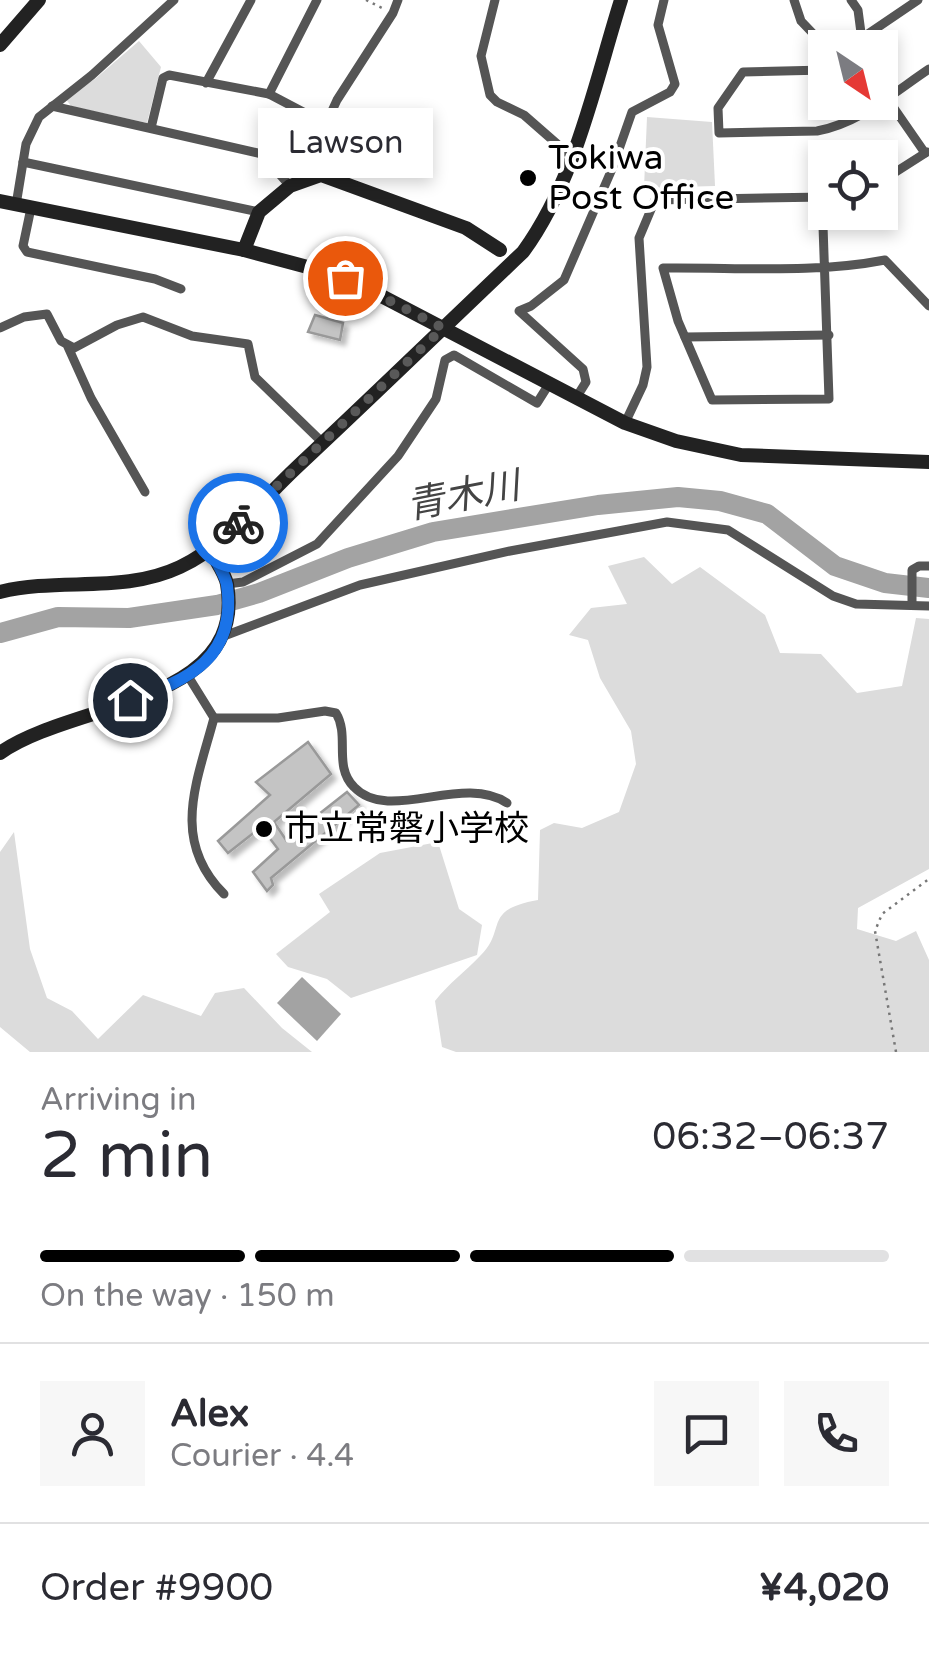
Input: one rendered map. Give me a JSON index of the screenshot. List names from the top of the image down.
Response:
{
  "water": ["青木川"],
  "places": ["Tokiwa Post Office", "Lawson", "市立常磐小学校"],
  "north": "bottom right",
  "page": {
    "bubble": "Lawson",
    "heading": ["2 min", "Arriving in", "06:32–06:37"],
    "panel": [
      "Alex",
      "Courier · 4.4",
      "Order #9900",
      "¥4,020"
    ],
    "bar": "On the way · 150 m"
  }
}
